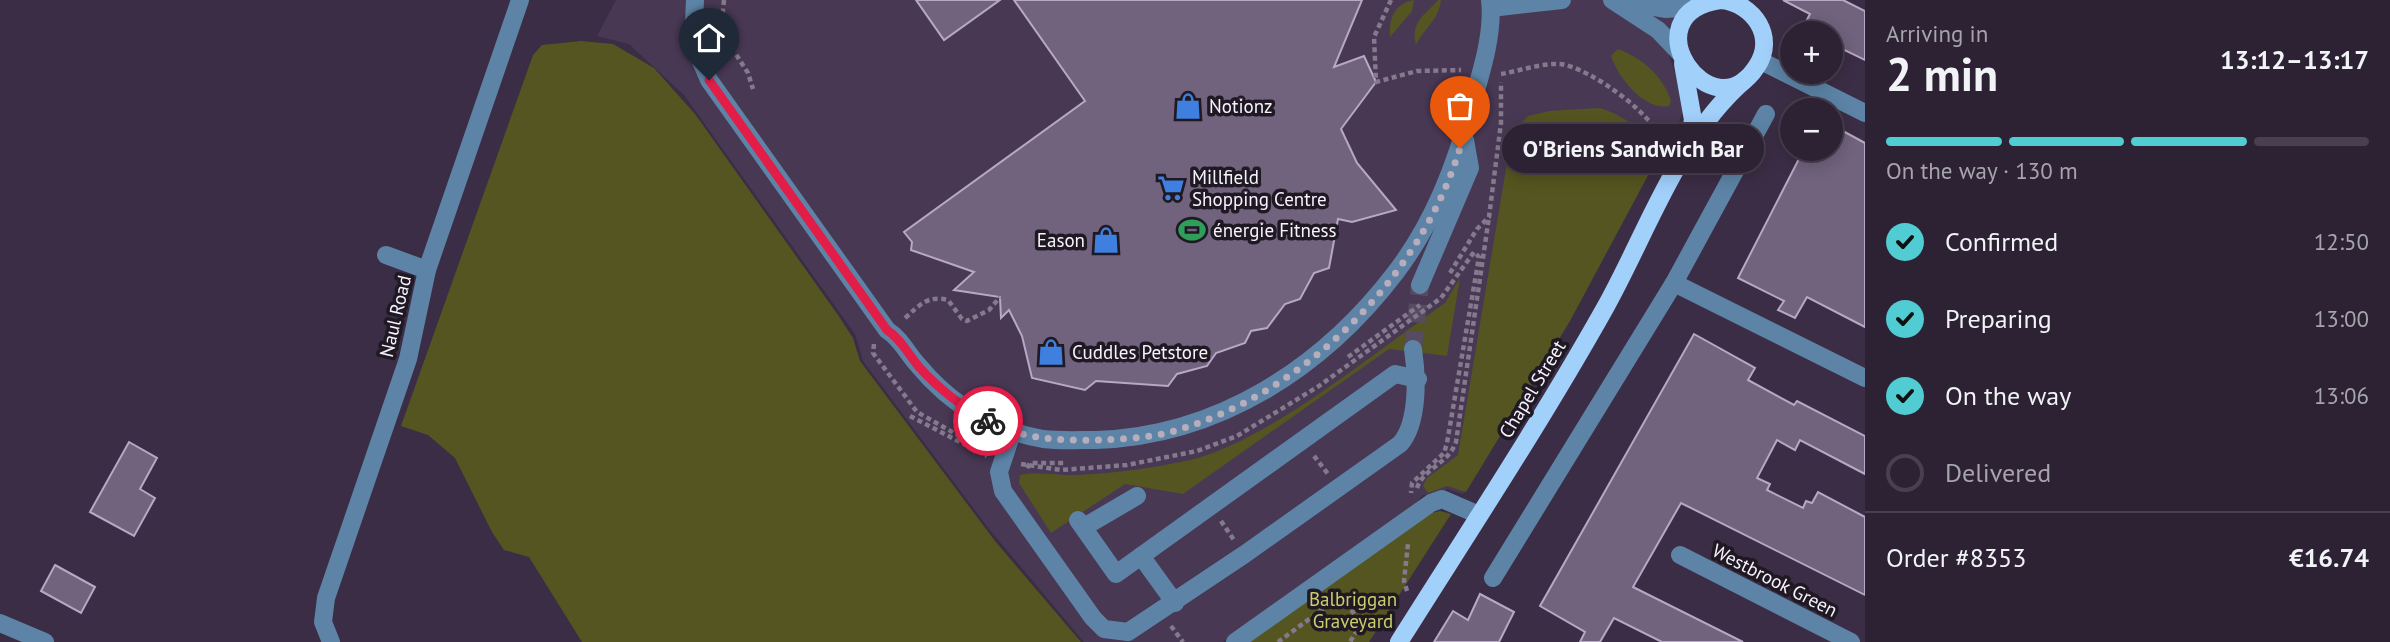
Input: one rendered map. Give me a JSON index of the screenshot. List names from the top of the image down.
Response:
{
  "streets": {
    "main road": ["Chapel Street"],
    "street": ["Naul Road", "Westbrook Green"]
  },
  "parks": ["Balbriggan Graveyard"],
  "places": {
    "shop": ["Notionz", "Eason", "Cuddles Petstore"],
    "other": ["O'Briens Sandwich Bar"],
    "supermarket": ["Millfield Shopping Centre"],
    "sports": ["énergie Fitness"]
  },
  "page": {
    "heading": ["2 min", "Arriving in", "13:12–13:17"],
    "panel": ["Order #8353", "€16.74"],
    "map_buttons": ["+", "−"],
    "bar": "On the way · 130 m",
    "bubble": "O'Briens Sandwich Bar",
    "list": [
      ["Confirmed", "12:50"],
      ["Preparing", "13:00"],
      ["On the way", "13:06"],
      "Delivered"
    ]
  }
}
